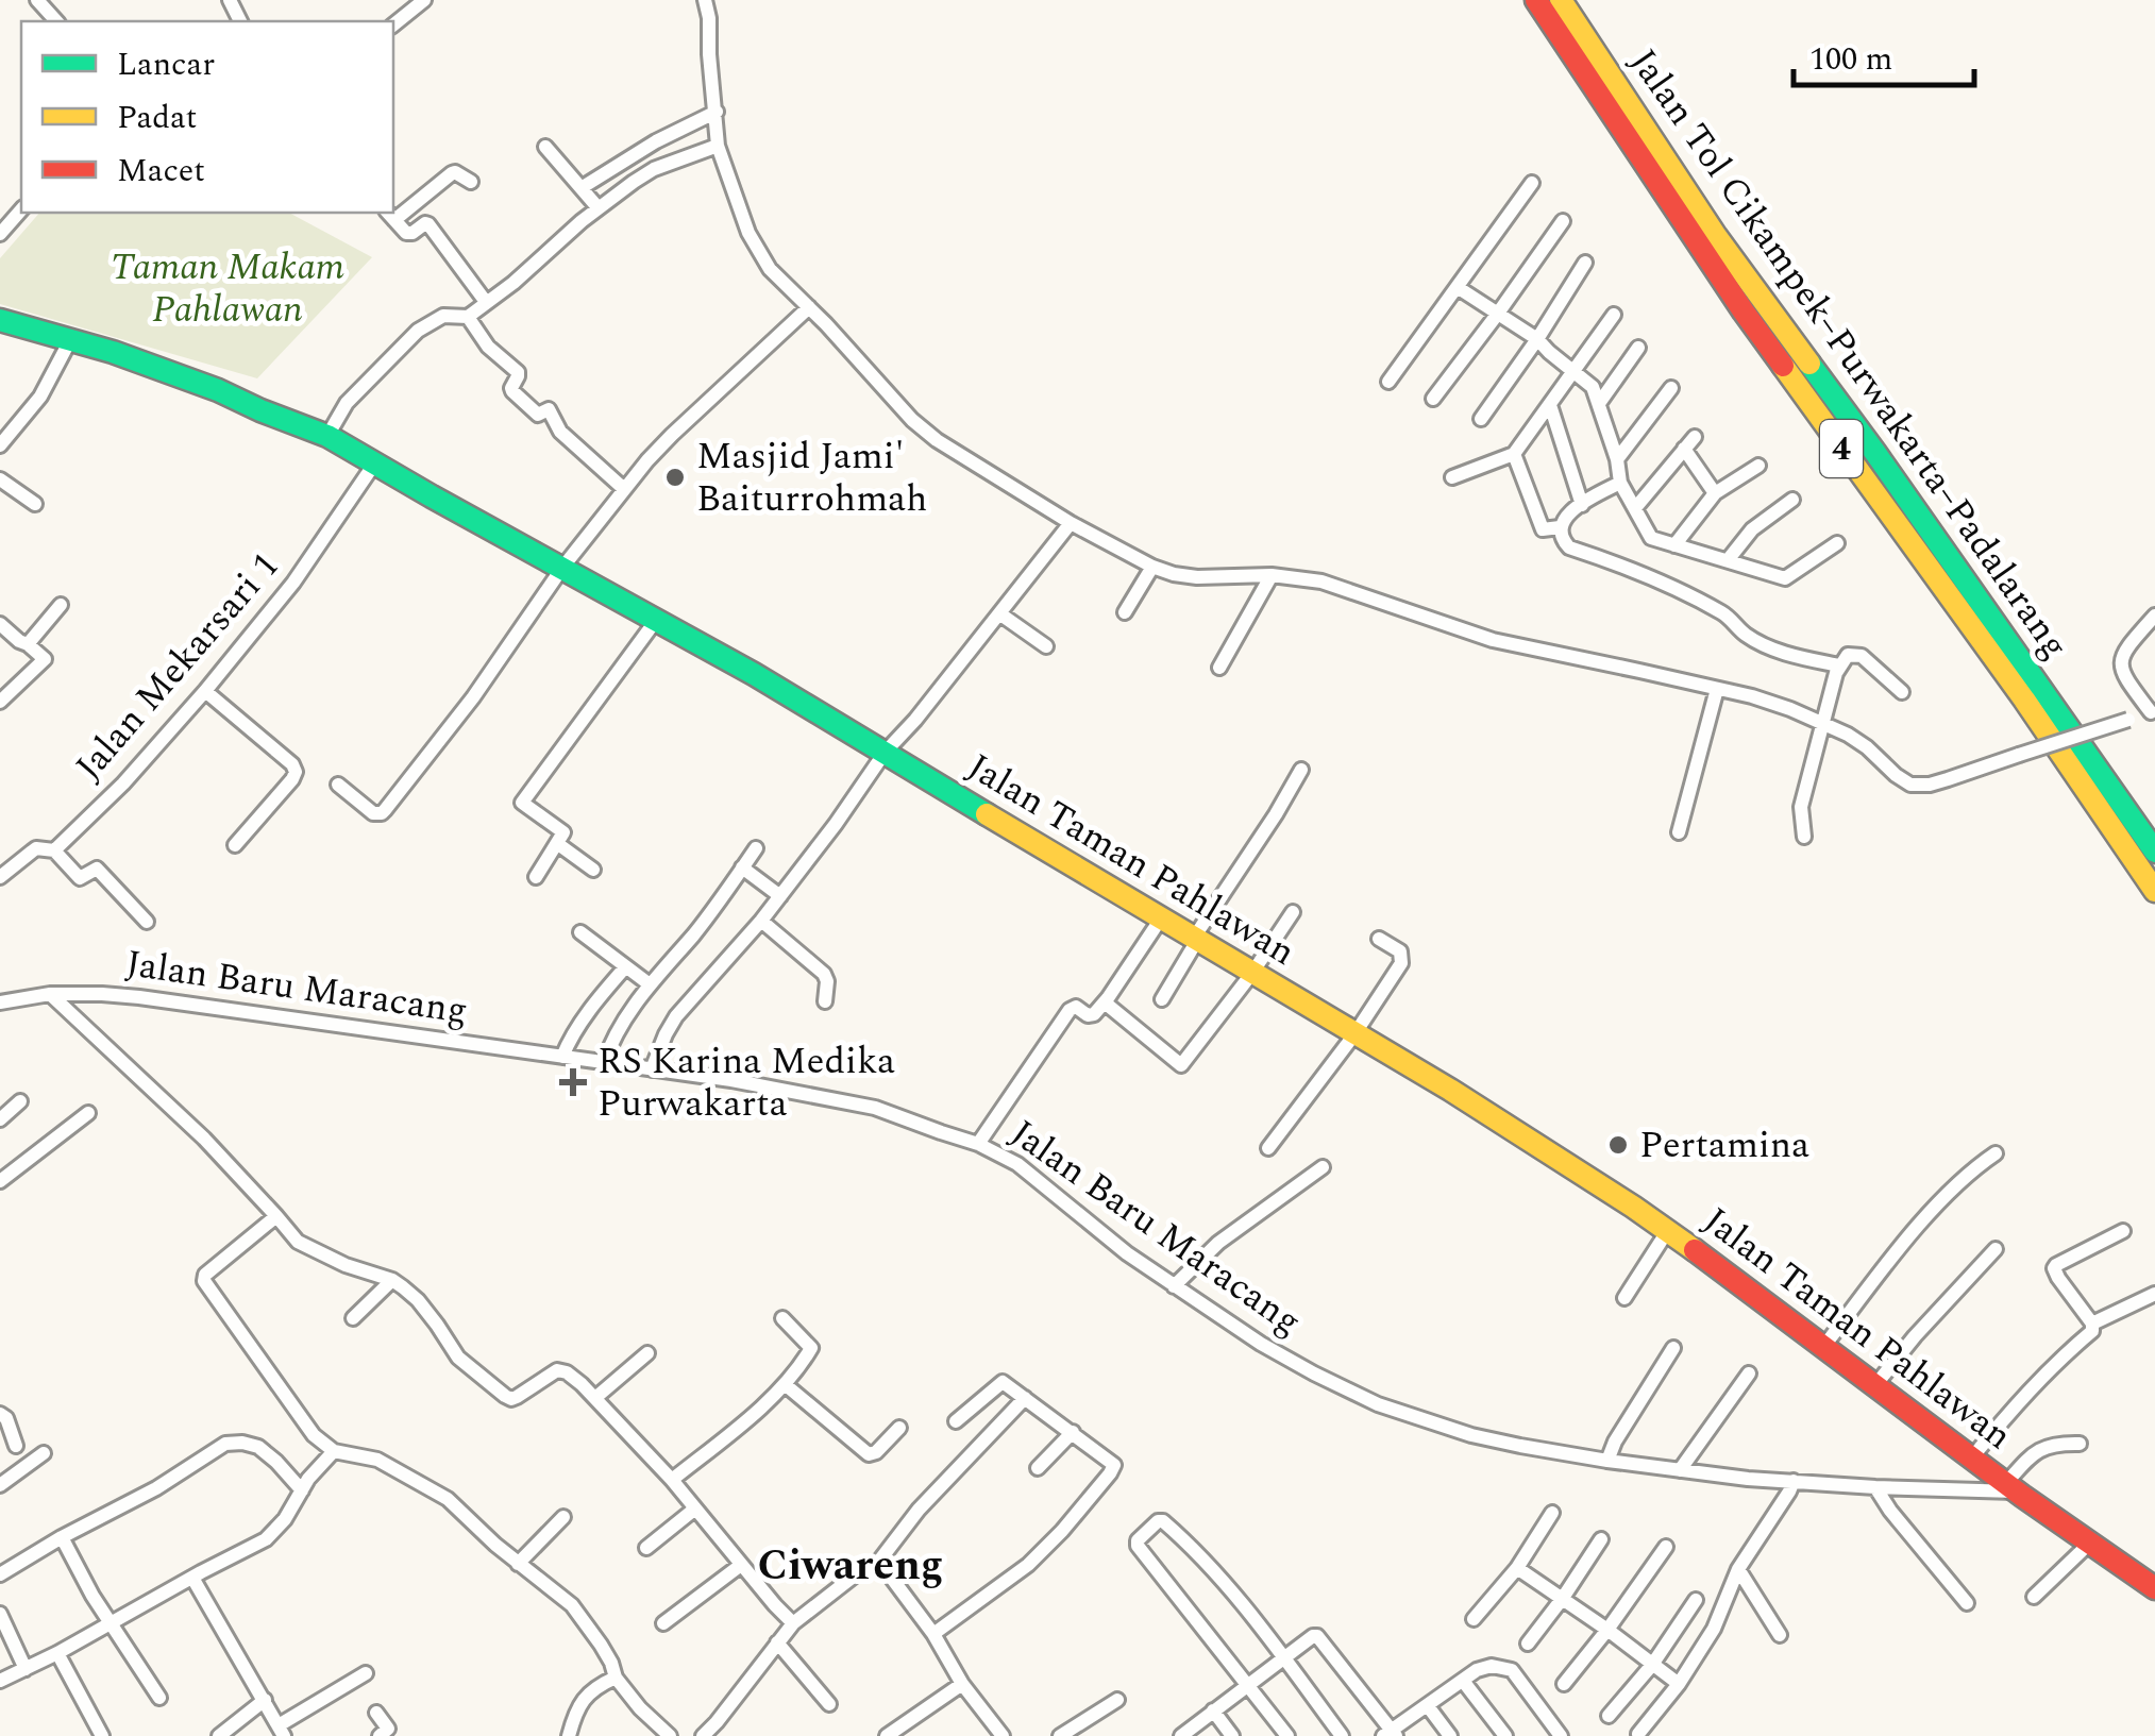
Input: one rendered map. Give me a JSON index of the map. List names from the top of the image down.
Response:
{
  "streets": {
    "main road": ["Jalan Tol Cikampek–Purwakarta–Padalarang", "4", "Jalan Taman Pahlawan"],
    "street": ["Jalan Mekarsari 1", "Jalan Baru Maracang"]
  },
  "crossings": [
    ["Jalan Mekarsari 1", "Jalan Taman Pahlawan"],
    ["Jalan Taman Pahlawan", "Jalan Baru Maracang"]
  ],
  "districts": ["Ciwareng"],
  "parks": ["Taman Makam Pahlawan"],
  "places": {
    "other": ["Masjid Jami' Baiturrohmah", "Pertamina"],
    "health": ["RS Karina Medika Purwakarta"]
  },
  "legend": ["Lancar", "Padat", "Macet"],
  "scale_bar": "100 m"
}
